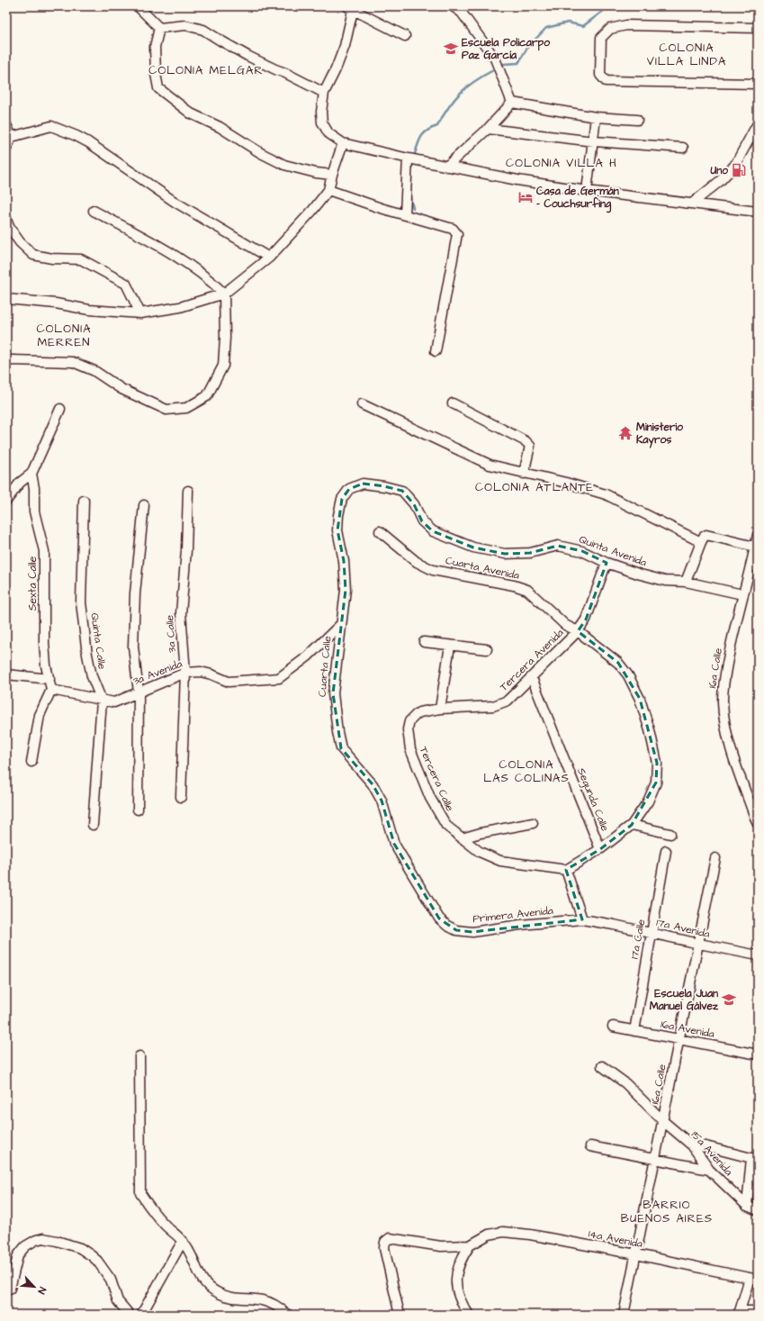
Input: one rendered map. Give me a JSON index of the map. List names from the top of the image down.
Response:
{
  "streets": {
    "street": [
      "Quinta Avenida",
      "Cuarta Avenida",
      "Sexta Calle",
      "3a Calle",
      "Quinta Calle",
      "Tercera Avenida",
      "Cuarta Calle",
      "16a Calle",
      "3a Avenida",
      "Tercera Calle",
      "Segunda Calle",
      "Primera Avenida",
      "17a Avenida",
      "17a Calle",
      "16a Avenida",
      "15a Avenida",
      "14a Avenida"
    ]
  },
  "crossings": [
    ["Quinta Avenida", "Tercera Avenida"],
    ["Quinta Avenida", "Cuarta Calle"],
    ["Quinta Avenida", "16a Calle"],
    ["Cuarta Avenida", "Tercera Avenida"],
    ["Cuarta Avenida", "Tercera Calle"],
    ["Cuarta Avenida", "Segunda Calle"],
    ["Sexta Calle", "3a Avenida"],
    ["3a Calle", "3a Avenida"],
    ["Quinta Calle", "3a Avenida"],
    ["Tercera Avenida", "Tercera Calle"],
    ["Tercera Avenida", "Segunda Calle"],
    ["Cuarta Calle", "3a Avenida"],
    ["Cuarta Calle", "Primera Avenida"],
    ["16a Calle", "17a Avenida"],
    ["16a Calle", "16a Avenida"],
    ["16a Calle", "15a Avenida"],
    ["16a Calle", "14a Avenida"],
    ["Primera Avenida", "17a Avenida"],
    ["17a Avenida", "17a Calle"],
    ["17a Calle", "16a Avenida"]
  ],
  "districts": [
    "COLONIA VILLA LINDA",
    "COLONIA MELGAR",
    "COLONIA VILLA H",
    "COLONIA MERREN",
    "COLONIA ATLANTE",
    "COLONIA LAS COLINAS",
    "BARRIO BUENOS AIRES"
  ],
  "places": {
    "school or university": ["Escuela Policarpo Paz García", "Escuela Juan Manuel Gálvez"],
    "fuel station": ["Uno"],
    "hotel": ["Casa de Germán - Couchsurfing"],
    "temple": ["Ministerio Kayros"]
  },
  "north": "bottom right"
}
